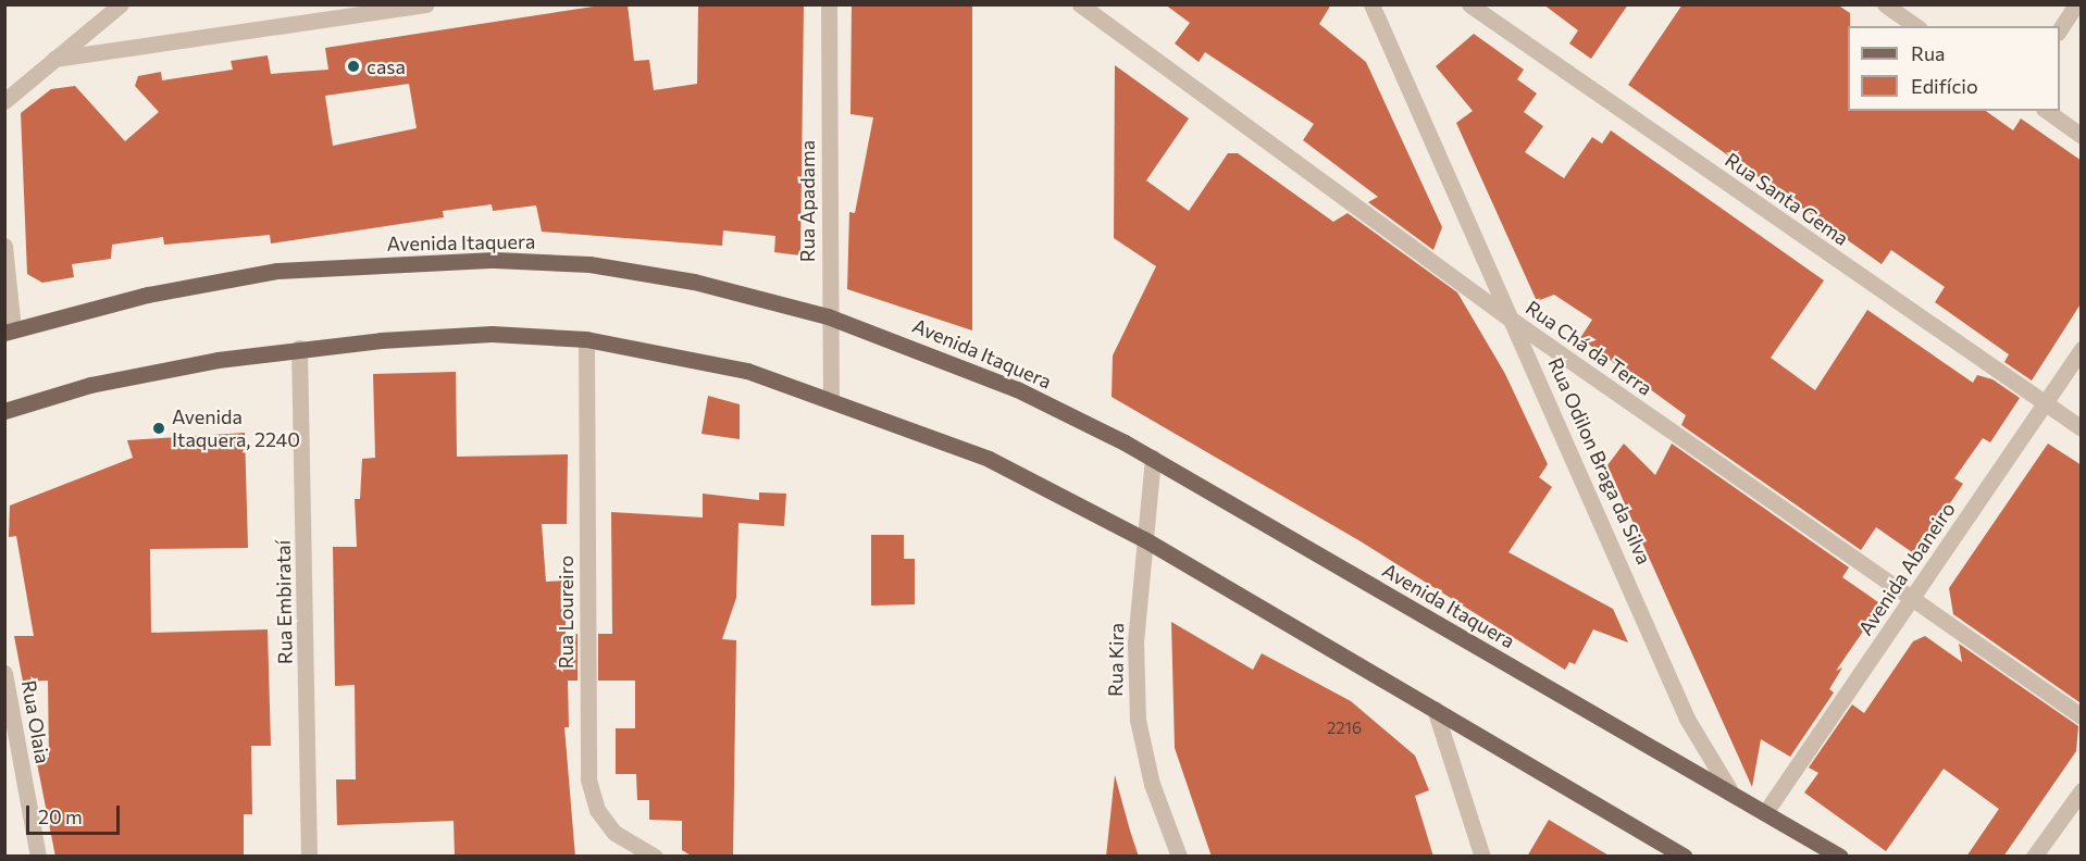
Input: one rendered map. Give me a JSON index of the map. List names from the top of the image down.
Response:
{
  "streets": {
    "main road": ["Avenida Itaquera"],
    "street": [
      "Rua Santa Gema",
      "Rua Apadama",
      "Rua Chá da Terra",
      "Rua Odilon Braga da Silva",
      "Avenida Abaneiro",
      "Rua Embirataí",
      "Rua Loureiro",
      "Rua Kira",
      "Rua Olaia"
    ]
  },
  "crossings": [
    ["Rua Santa Gema", "Avenida Abaneiro"],
    ["Rua Apadama", "Avenida Itaquera"],
    ["Avenida Itaquera", "Rua Odilon Braga da Silva"],
    ["Avenida Itaquera", "Avenida Abaneiro"],
    ["Avenida Itaquera", "Rua Kira"],
    ["Rua Chá da Terra", "Rua Odilon Braga da Silva"],
    ["Rua Chá da Terra", "Avenida Abaneiro"]
  ],
  "places": ["casa", "Avenida Itaquera, 2240"],
  "house_numbers": ["2216"],
  "legend": ["Rua", "Edifício"],
  "scale_bar": "20 m"
}
